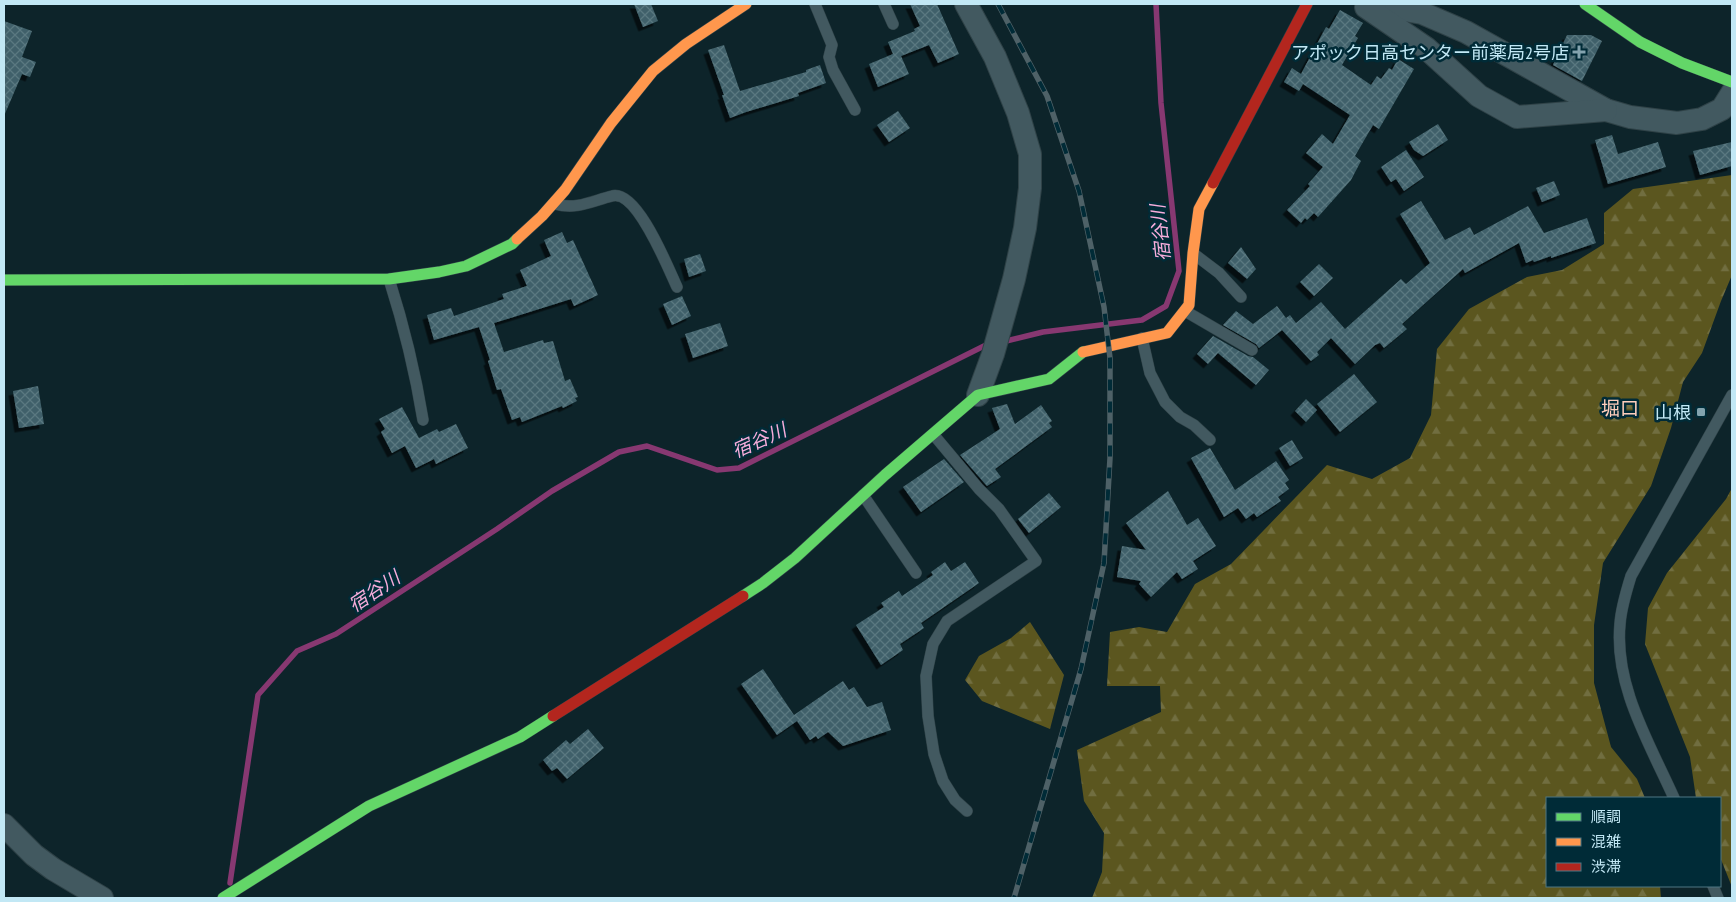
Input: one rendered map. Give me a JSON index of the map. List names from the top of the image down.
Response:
{
  "districts": ["堀口"],
  "water": ["宿谷川"],
  "places": {
    "health": ["アポック日高センター前薬局2号店"],
    "transit": ["山根"]
  },
  "legend": ["順調", "混雑", "渋滞"]
}
